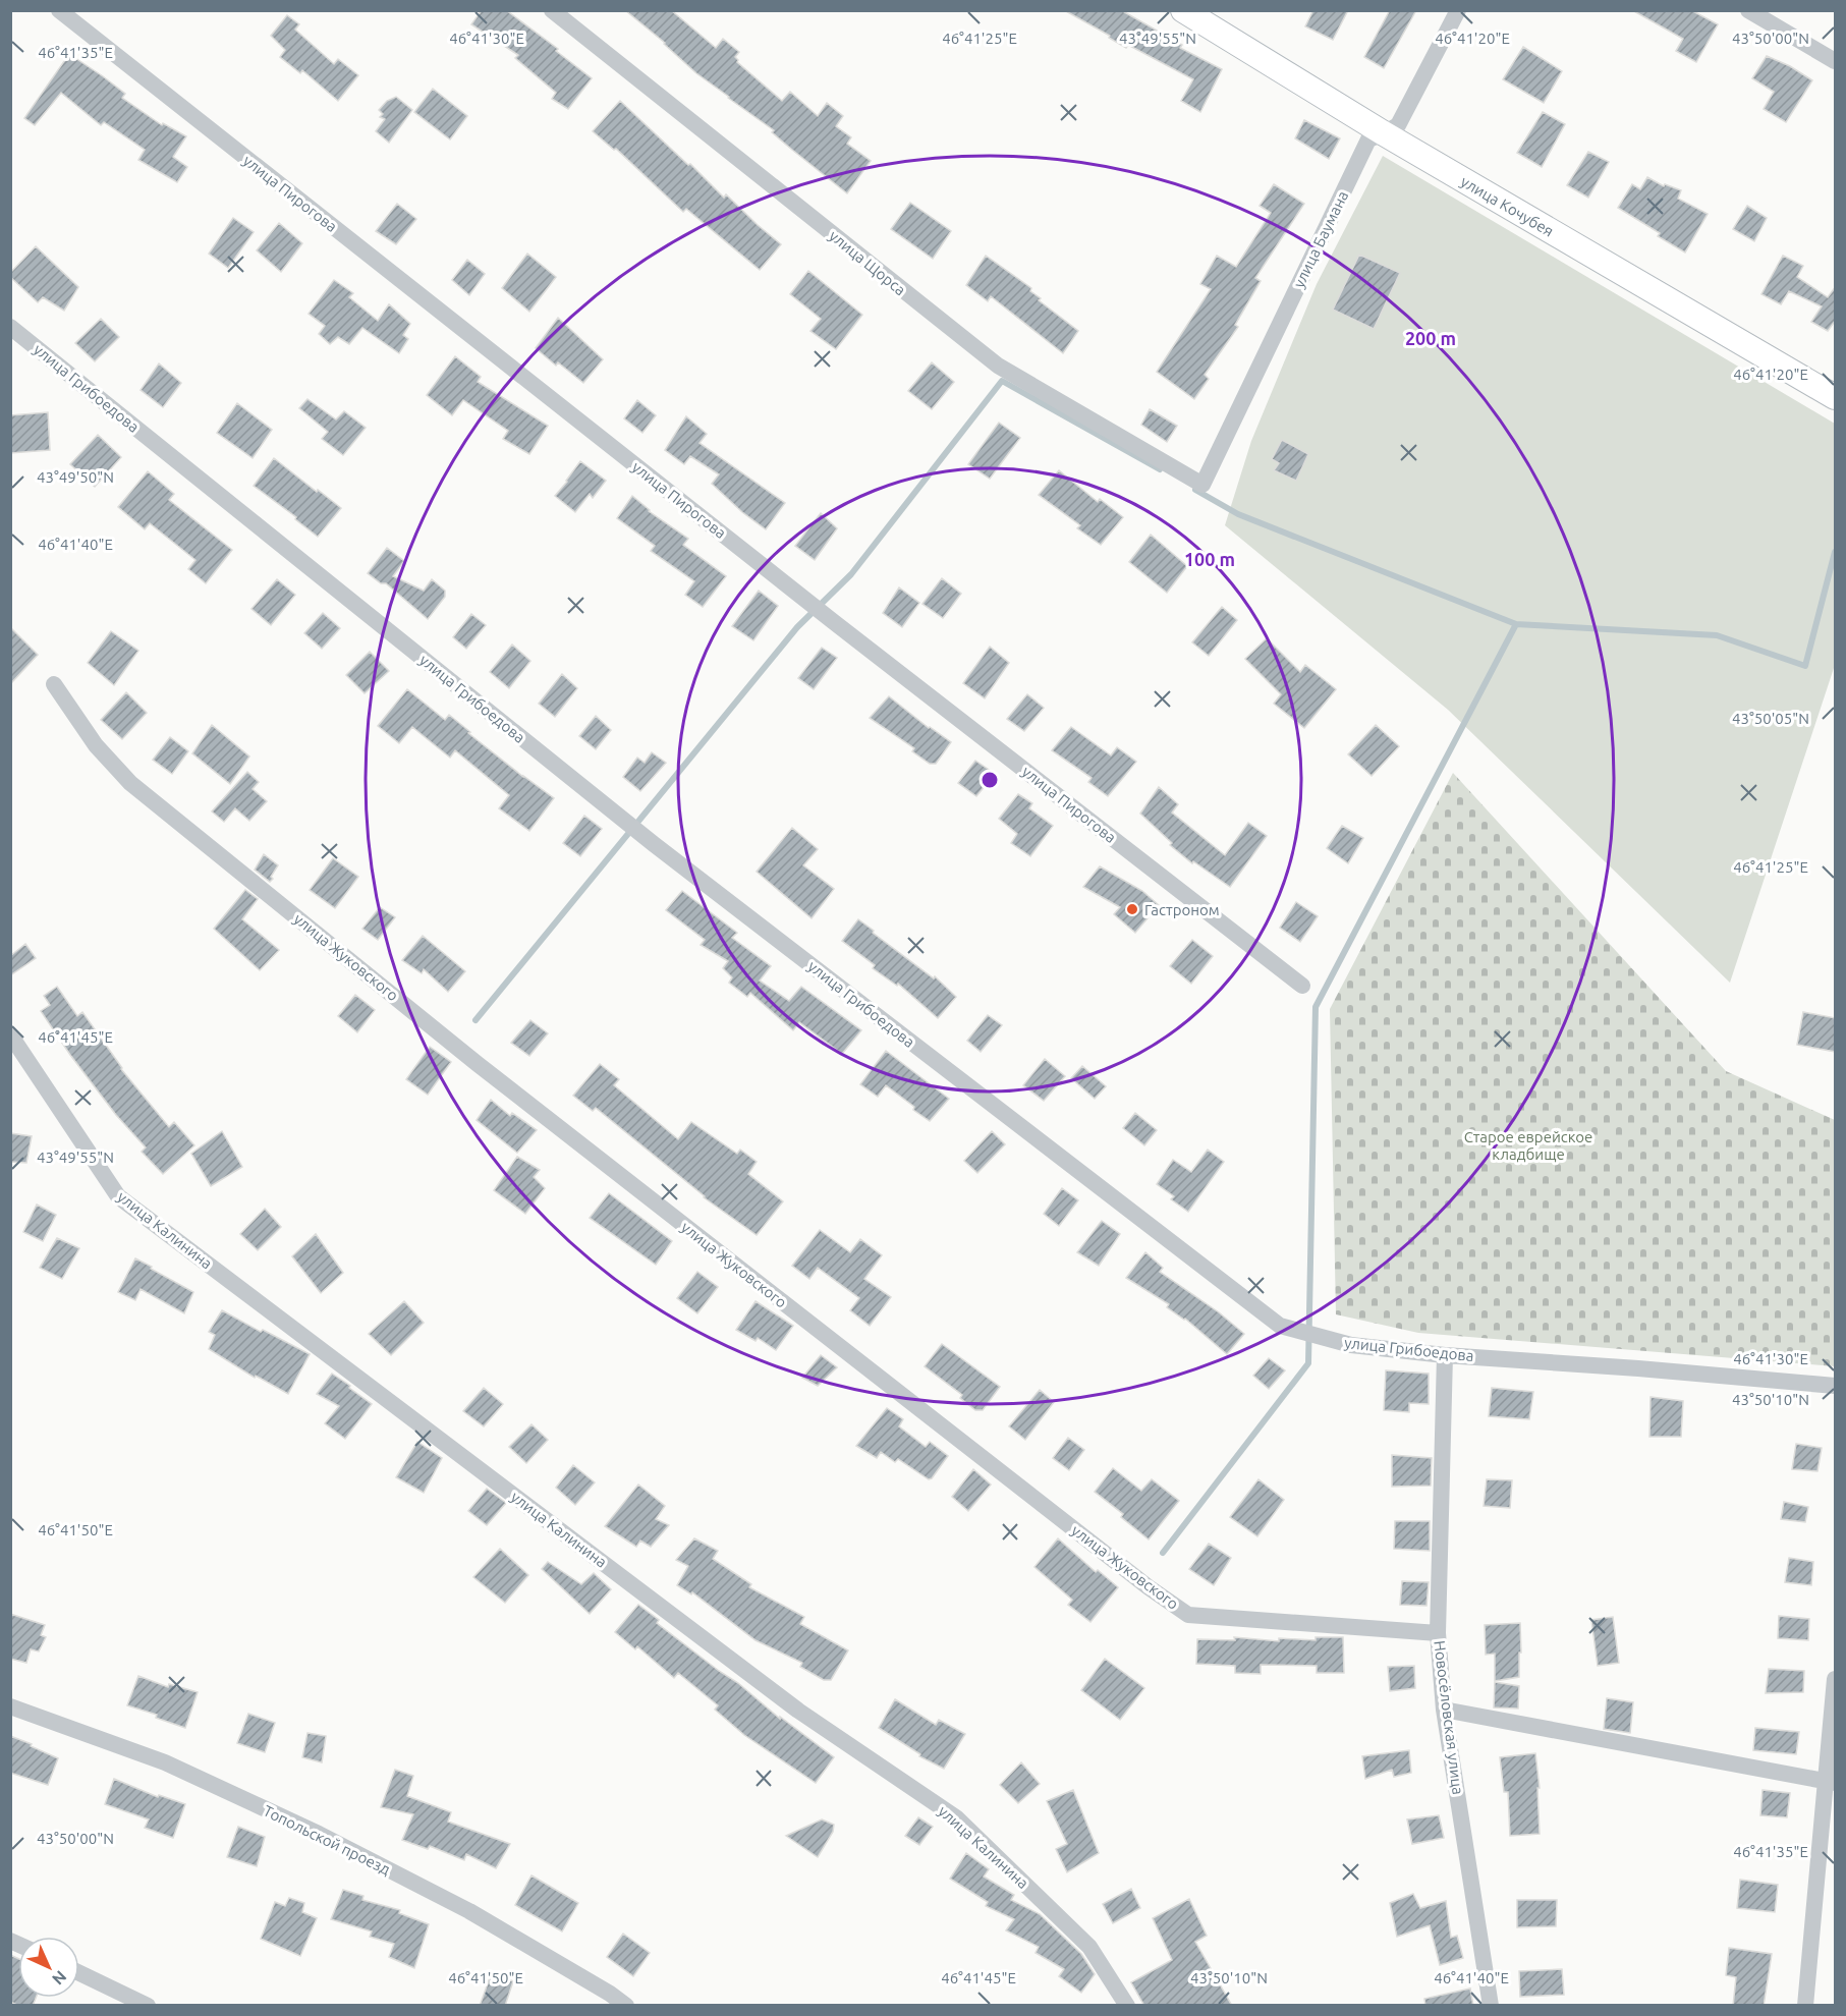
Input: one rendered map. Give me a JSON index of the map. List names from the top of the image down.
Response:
{
  "streets": {
    "main road": ["улица Кочубея"],
    "street": [
      "улица Пирогова",
      "улица Баумана",
      "улица Щорса",
      "улица Грибоедова",
      "улица Жуковского",
      "улица Калинина",
      "Новосёловская улица",
      "Топольской проезд"
    ]
  },
  "crossings": [
    ["улица Кочубея", "улица Баумана"],
    ["улица Баумана", "улица Щорса"],
    ["улица Грибоедова", "Новосёловская улица"],
    ["улица Жуковского", "Новосёловская улица"]
  ],
  "parks": ["Старое еврейское кладбище"],
  "places": ["Гастроном"],
  "north": "bottom right",
  "coordinates": [
    "43°50'00\"N",
    "46°41'30\"E",
    "46°41'25\"E",
    "43°49'55\"N",
    "46°41'20\"E",
    "46°41'35\"E",
    "43°49'50\"N",
    "46°41'40\"E",
    "43°50'05\"N",
    "46°41'45\"E",
    "43°50'10\"N",
    "46°41'50\"E"
  ],
  "rings": ["200 m", "100 m"]
}
